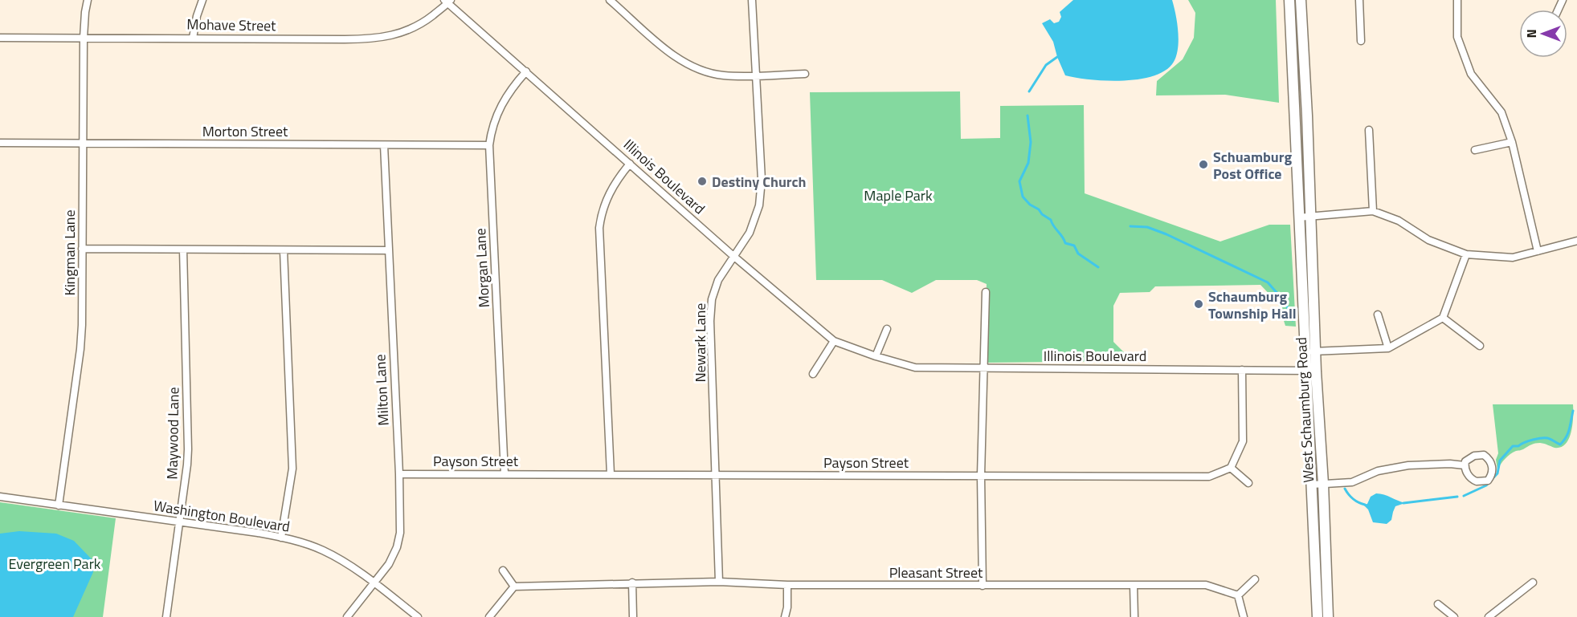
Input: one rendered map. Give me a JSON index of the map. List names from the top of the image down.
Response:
{
  "streets": {
    "main road": ["West Schaumburg Road"],
    "street": [
      "Mohave Street",
      "Morton Street",
      "Illinois Boulevard",
      "Kingman Lane",
      "Morgan Lane",
      "Newark Lane",
      "Milton Lane",
      "Maywood Lane",
      "Payson Street",
      "Washington Boulevard",
      "Pleasant Street"
    ]
  },
  "crossings": [
    ["Mohave Street", "Illinois Boulevard"],
    ["Mohave Street", "Kingman Lane"],
    ["Morton Street", "Kingman Lane"],
    ["Morton Street", "Morgan Lane"],
    ["Morton Street", "Milton Lane"],
    ["Illinois Boulevard", "Morgan Lane"],
    ["Illinois Boulevard", "Newark Lane"],
    ["Illinois Boulevard", "West Schaumburg Road"],
    ["Kingman Lane", "Washington Boulevard"],
    ["Morgan Lane", "Payson Street"],
    ["Newark Lane", "Payson Street"],
    ["Newark Lane", "Pleasant Street"],
    ["Milton Lane", "Payson Street"],
    ["Milton Lane", "Washington Boulevard"],
    ["Maywood Lane", "Washington Boulevard"]
  ],
  "parks": ["Maple Park", "Evergreen Park"],
  "places": ["Schuamburg Post Office", "Destiny Church", "Schaumburg Township Hall"],
  "north": "left"
}
